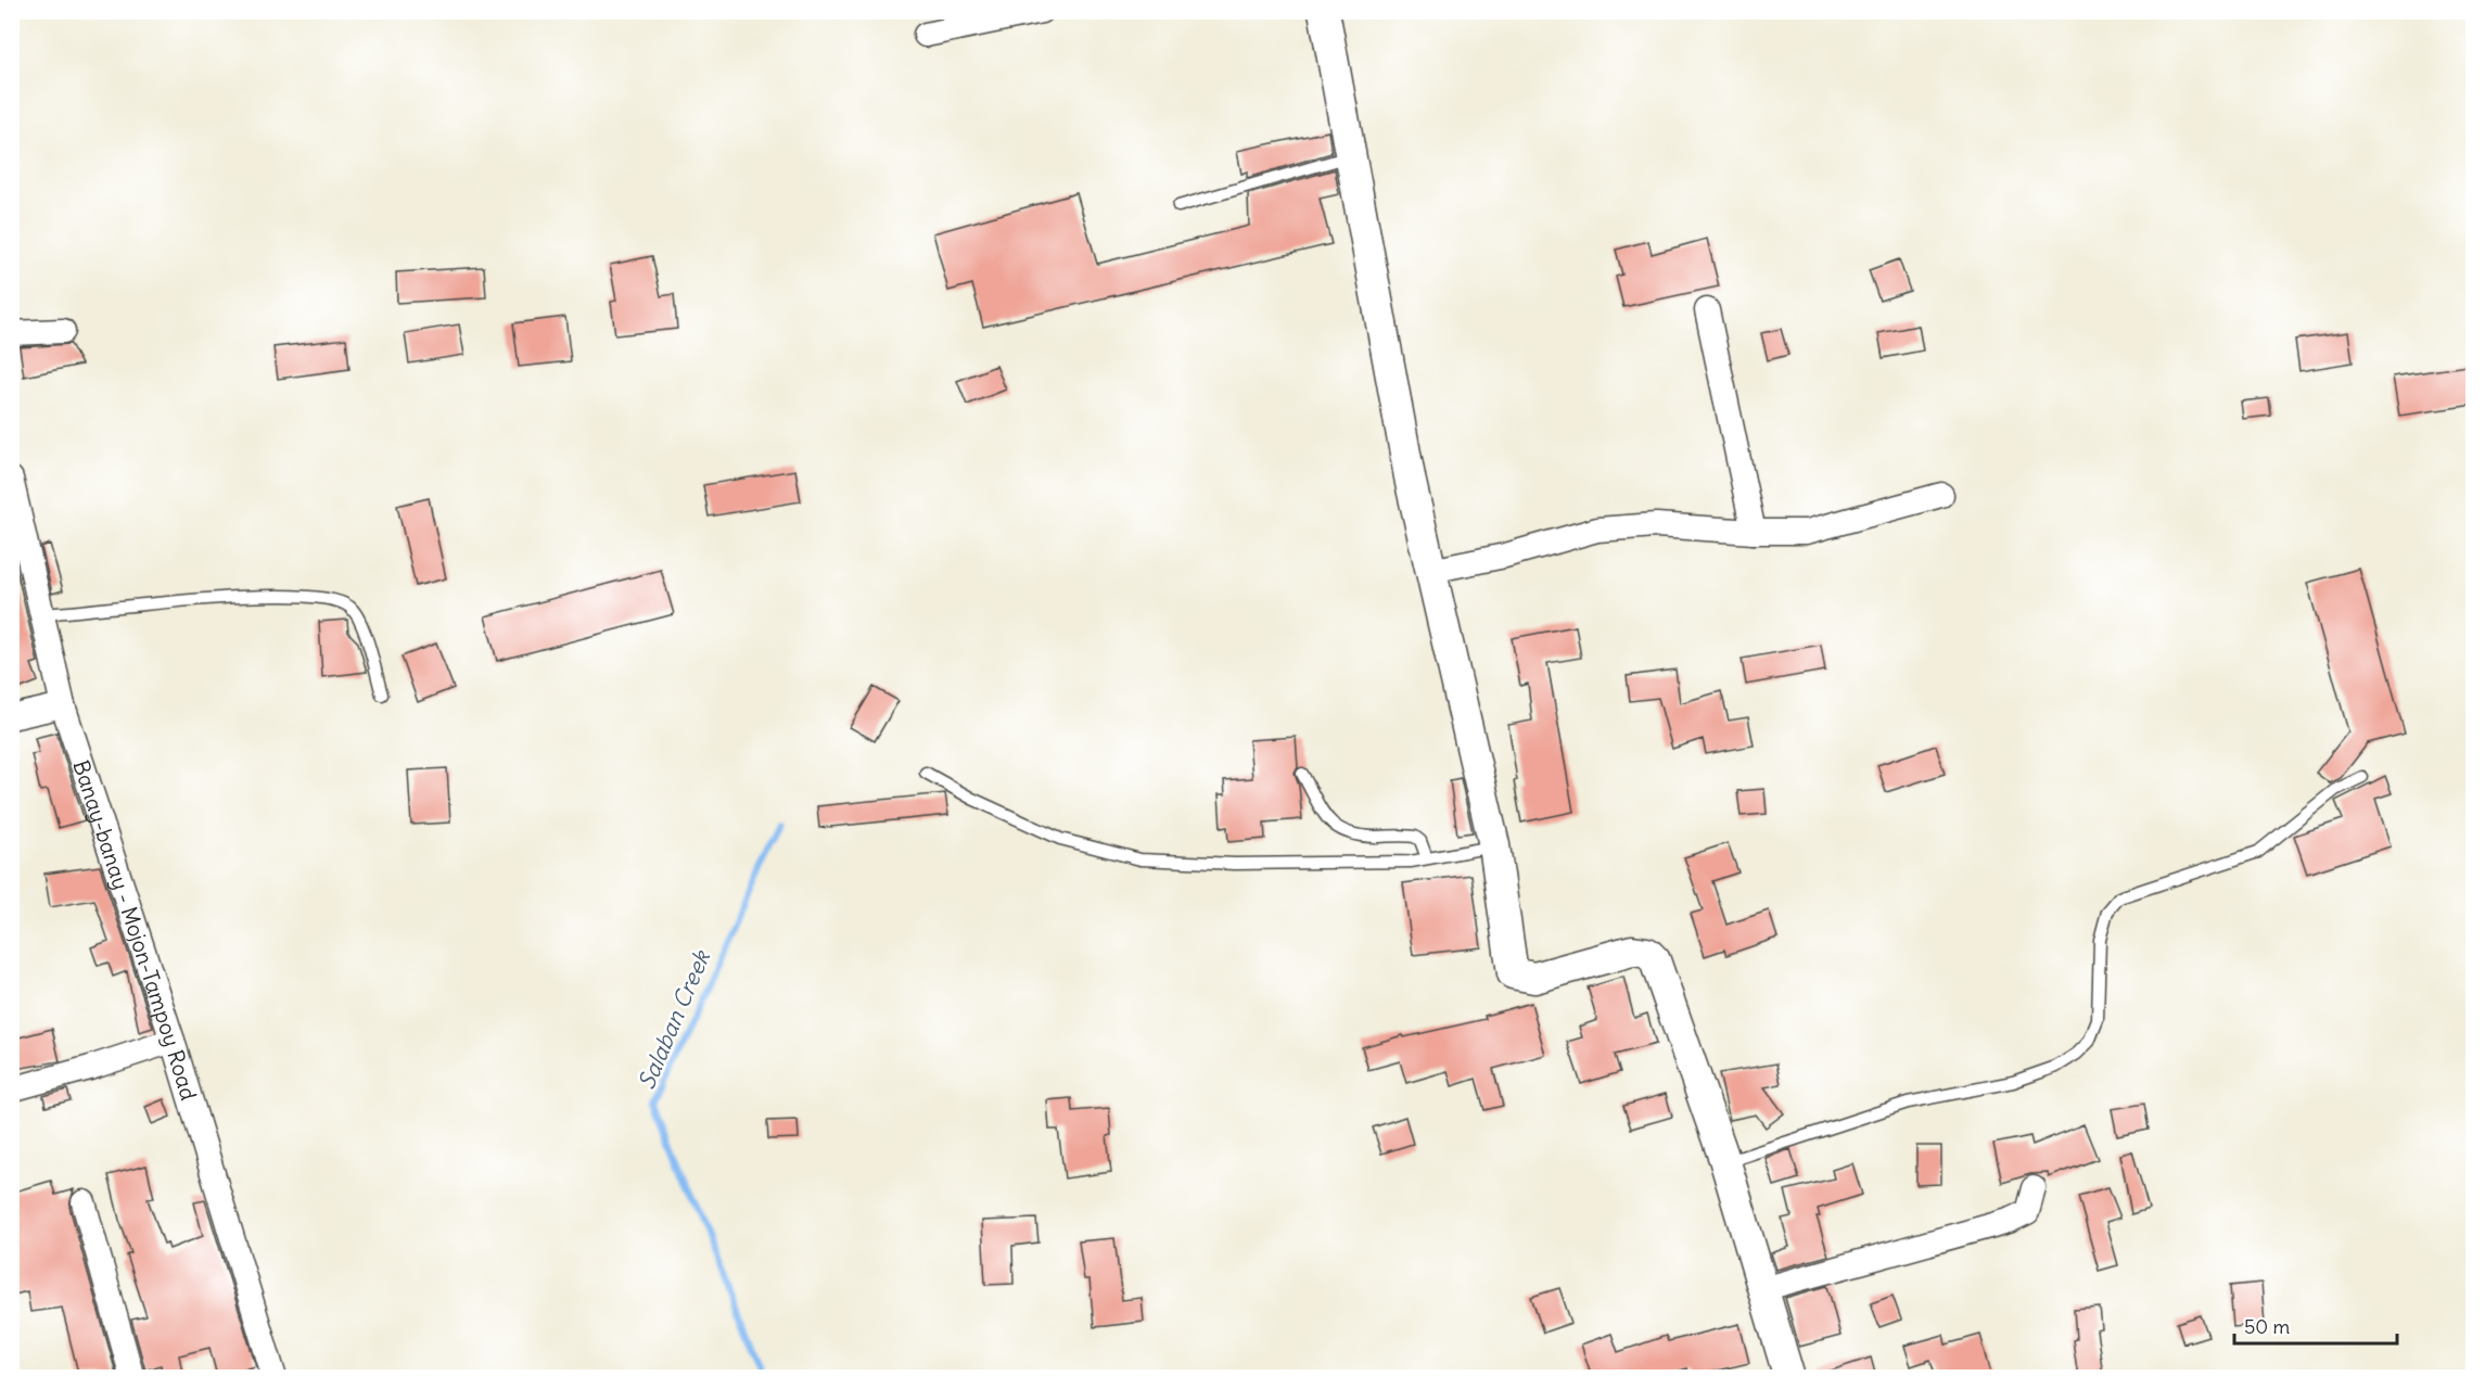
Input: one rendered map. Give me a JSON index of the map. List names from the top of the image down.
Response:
{
  "streets": {
    "street": ["Banay-banay - Mojon-Tampoy Road"]
  },
  "water": ["Salaban Creek"],
  "scale_bar": "50 m"
}
